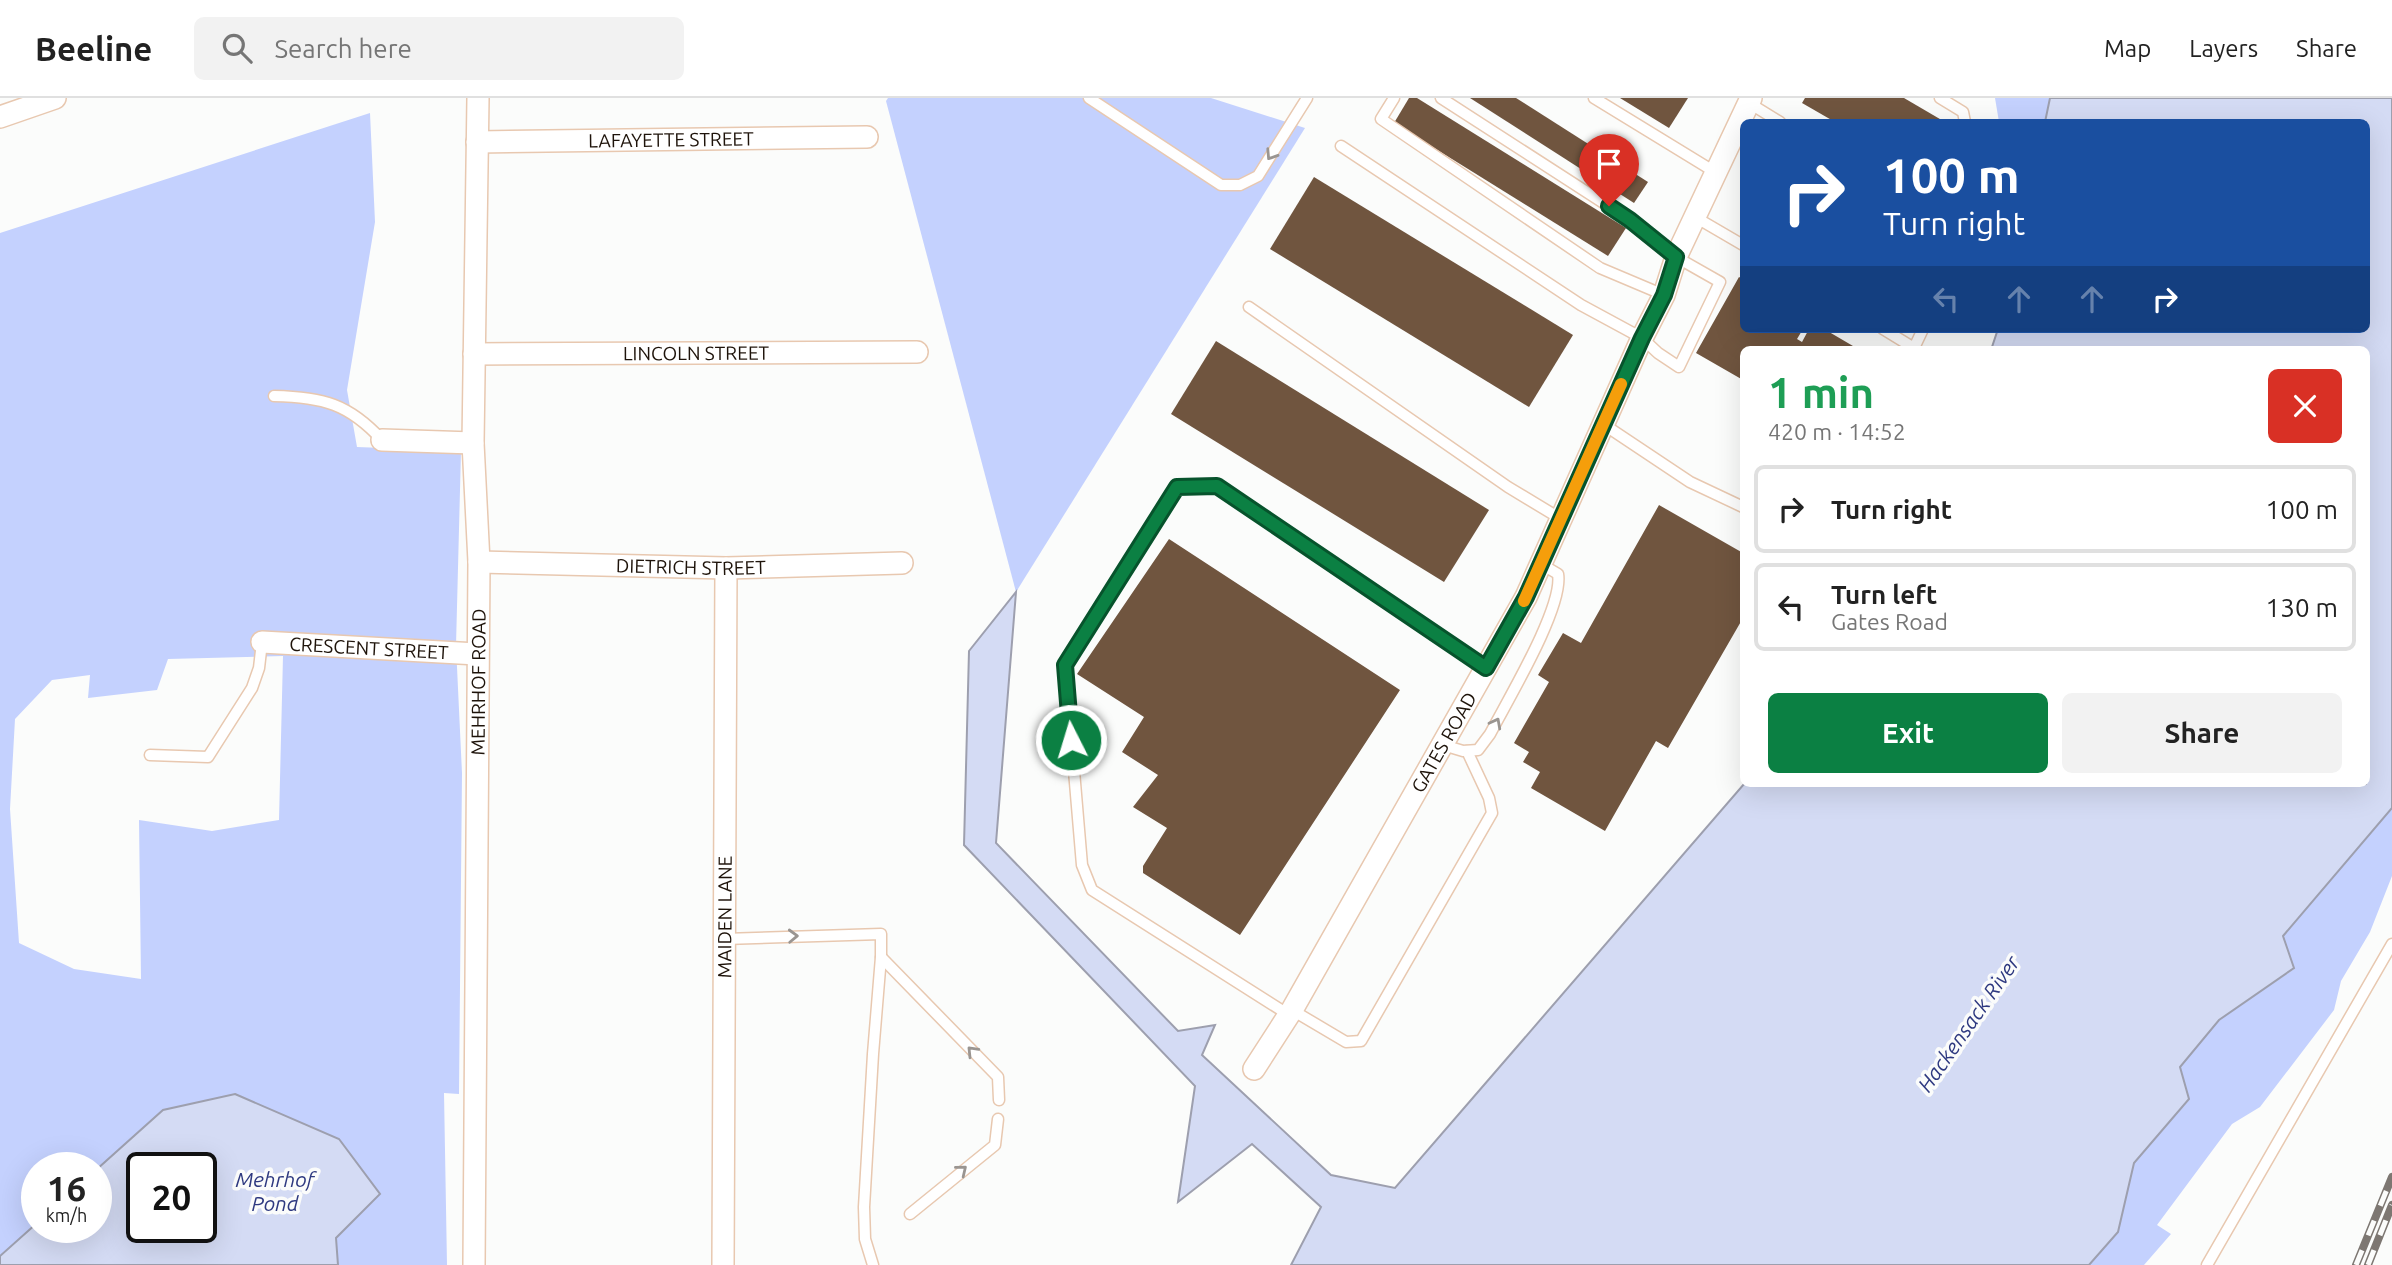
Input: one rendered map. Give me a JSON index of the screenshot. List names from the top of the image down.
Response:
{
  "streets": {
    "street": [
      "LAFAYETTE STREET",
      "LINCOLN STREET",
      "DIETRICH STREET",
      "CRESCENT STREET",
      "MEHRHOF ROAD",
      "GATES ROAD",
      "MAIDEN LANE"
    ]
  },
  "crossings": [
    ["LAFAYETTE STREET", "MEHRHOF ROAD"],
    ["LINCOLN STREET", "MEHRHOF ROAD"],
    ["DIETRICH STREET", "MEHRHOF ROAD"],
    ["DIETRICH STREET", "MAIDEN LANE"],
    ["CRESCENT STREET", "MEHRHOF ROAD"]
  ],
  "water": ["Hackensack River", "Mehrhof Pond"],
  "page": {
    "header": "Beeline",
    "search": "Search here",
    "nav": ["Map", "Layers", "Share"],
    "turn": ["100 m", "Turn right"],
    "heading": ["1 min", "420 m · 14:52"],
    "list": [
      {
        "name": "Turn right",
        "value": "100 m"
      },
      {
        "name": "Turn left",
        "note": "Gates Road",
        "value": "130 m"
      }
    ],
    "buttons": ["Exit", "Share"],
    "speed": "16 km/h",
    "limit": "20"
  }
}
